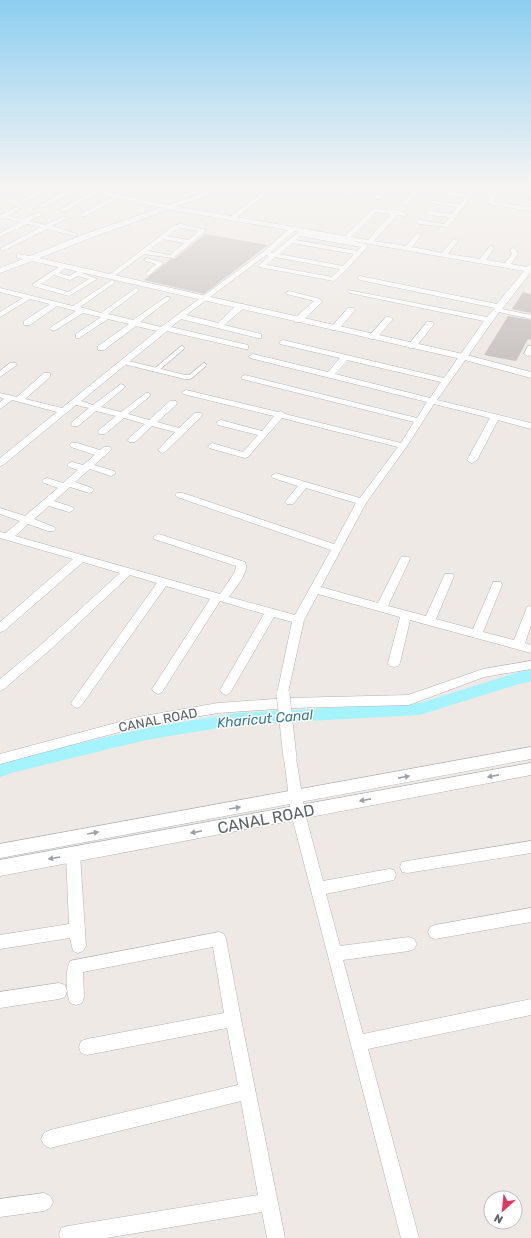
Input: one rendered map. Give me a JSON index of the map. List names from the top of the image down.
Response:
{
  "streets": {
    "street": ["CANAL ROAD"]
  },
  "water": ["Kharicut Canal"],
  "north": "bottom left"
}
